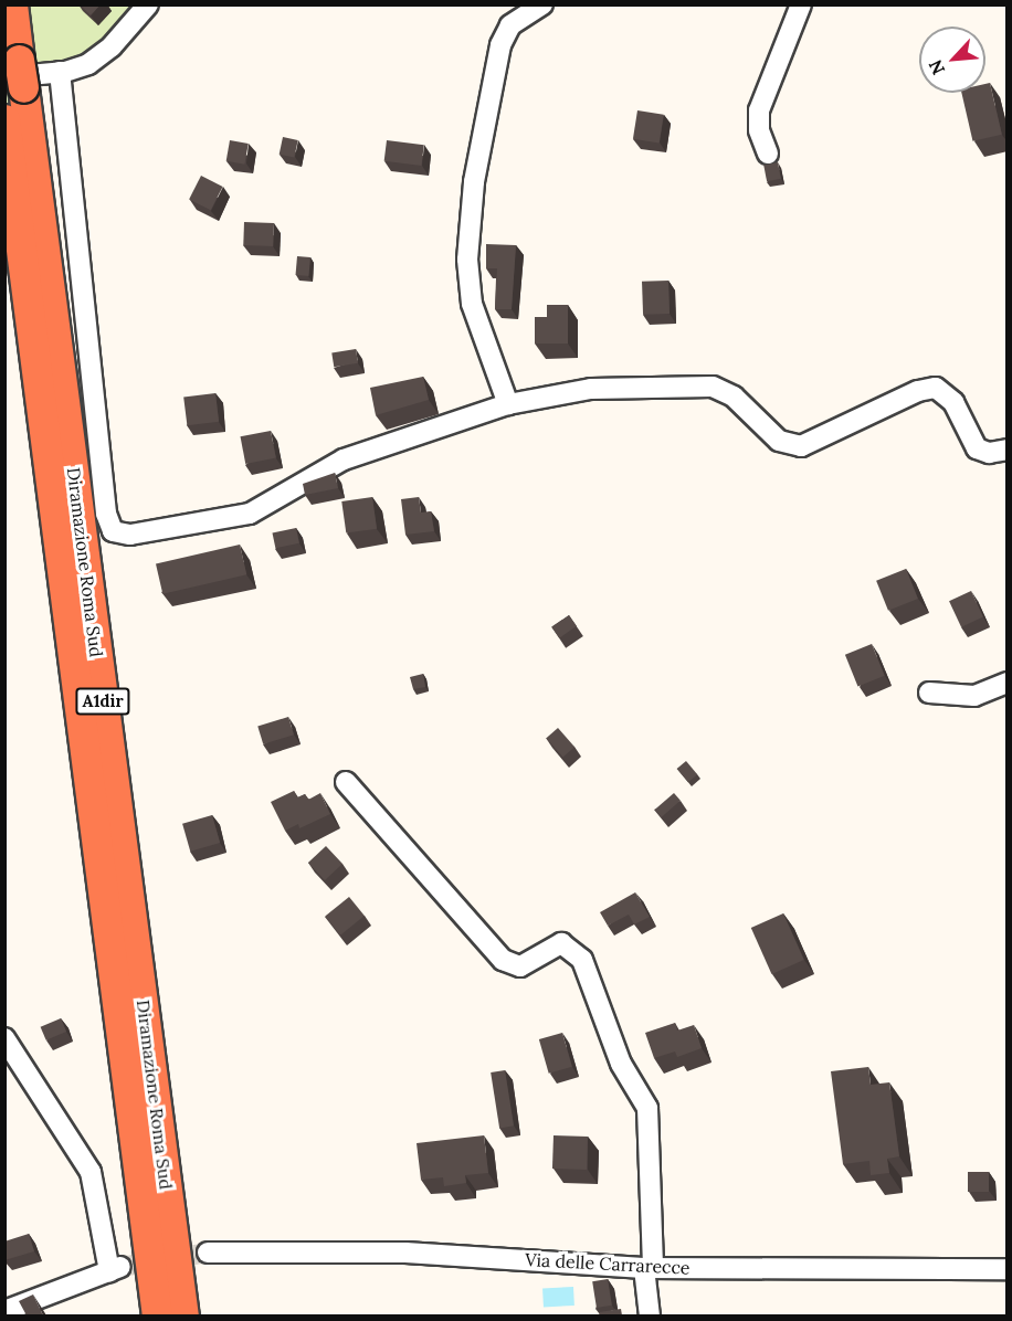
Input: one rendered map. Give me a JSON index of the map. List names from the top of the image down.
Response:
{
  "streets": {
    "highway": ["Diramazione Roma Sud", "A1dir"],
    "street": ["Via delle Carrarecce"]
  },
  "north": "bottom left"
}
